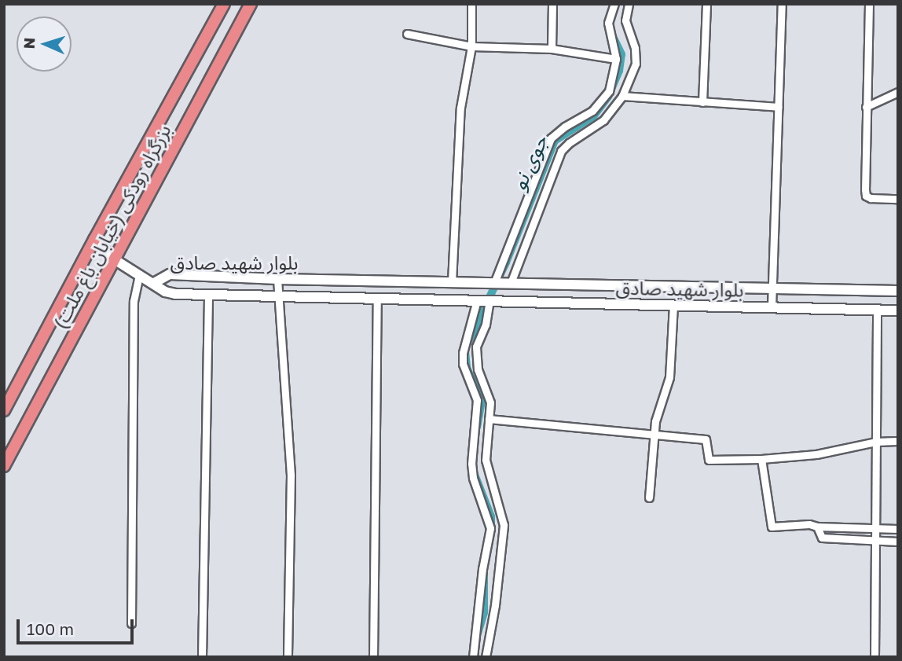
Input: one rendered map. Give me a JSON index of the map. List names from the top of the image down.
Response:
{
  "streets": {
    "highway": ["بزرگراه رودکی (خیابان باغ ملت)"],
    "main road": ["بلوار شهید صادق"]
  },
  "water": ["جوی نو"],
  "scale_bar": "100 m",
  "north": "left"
}
